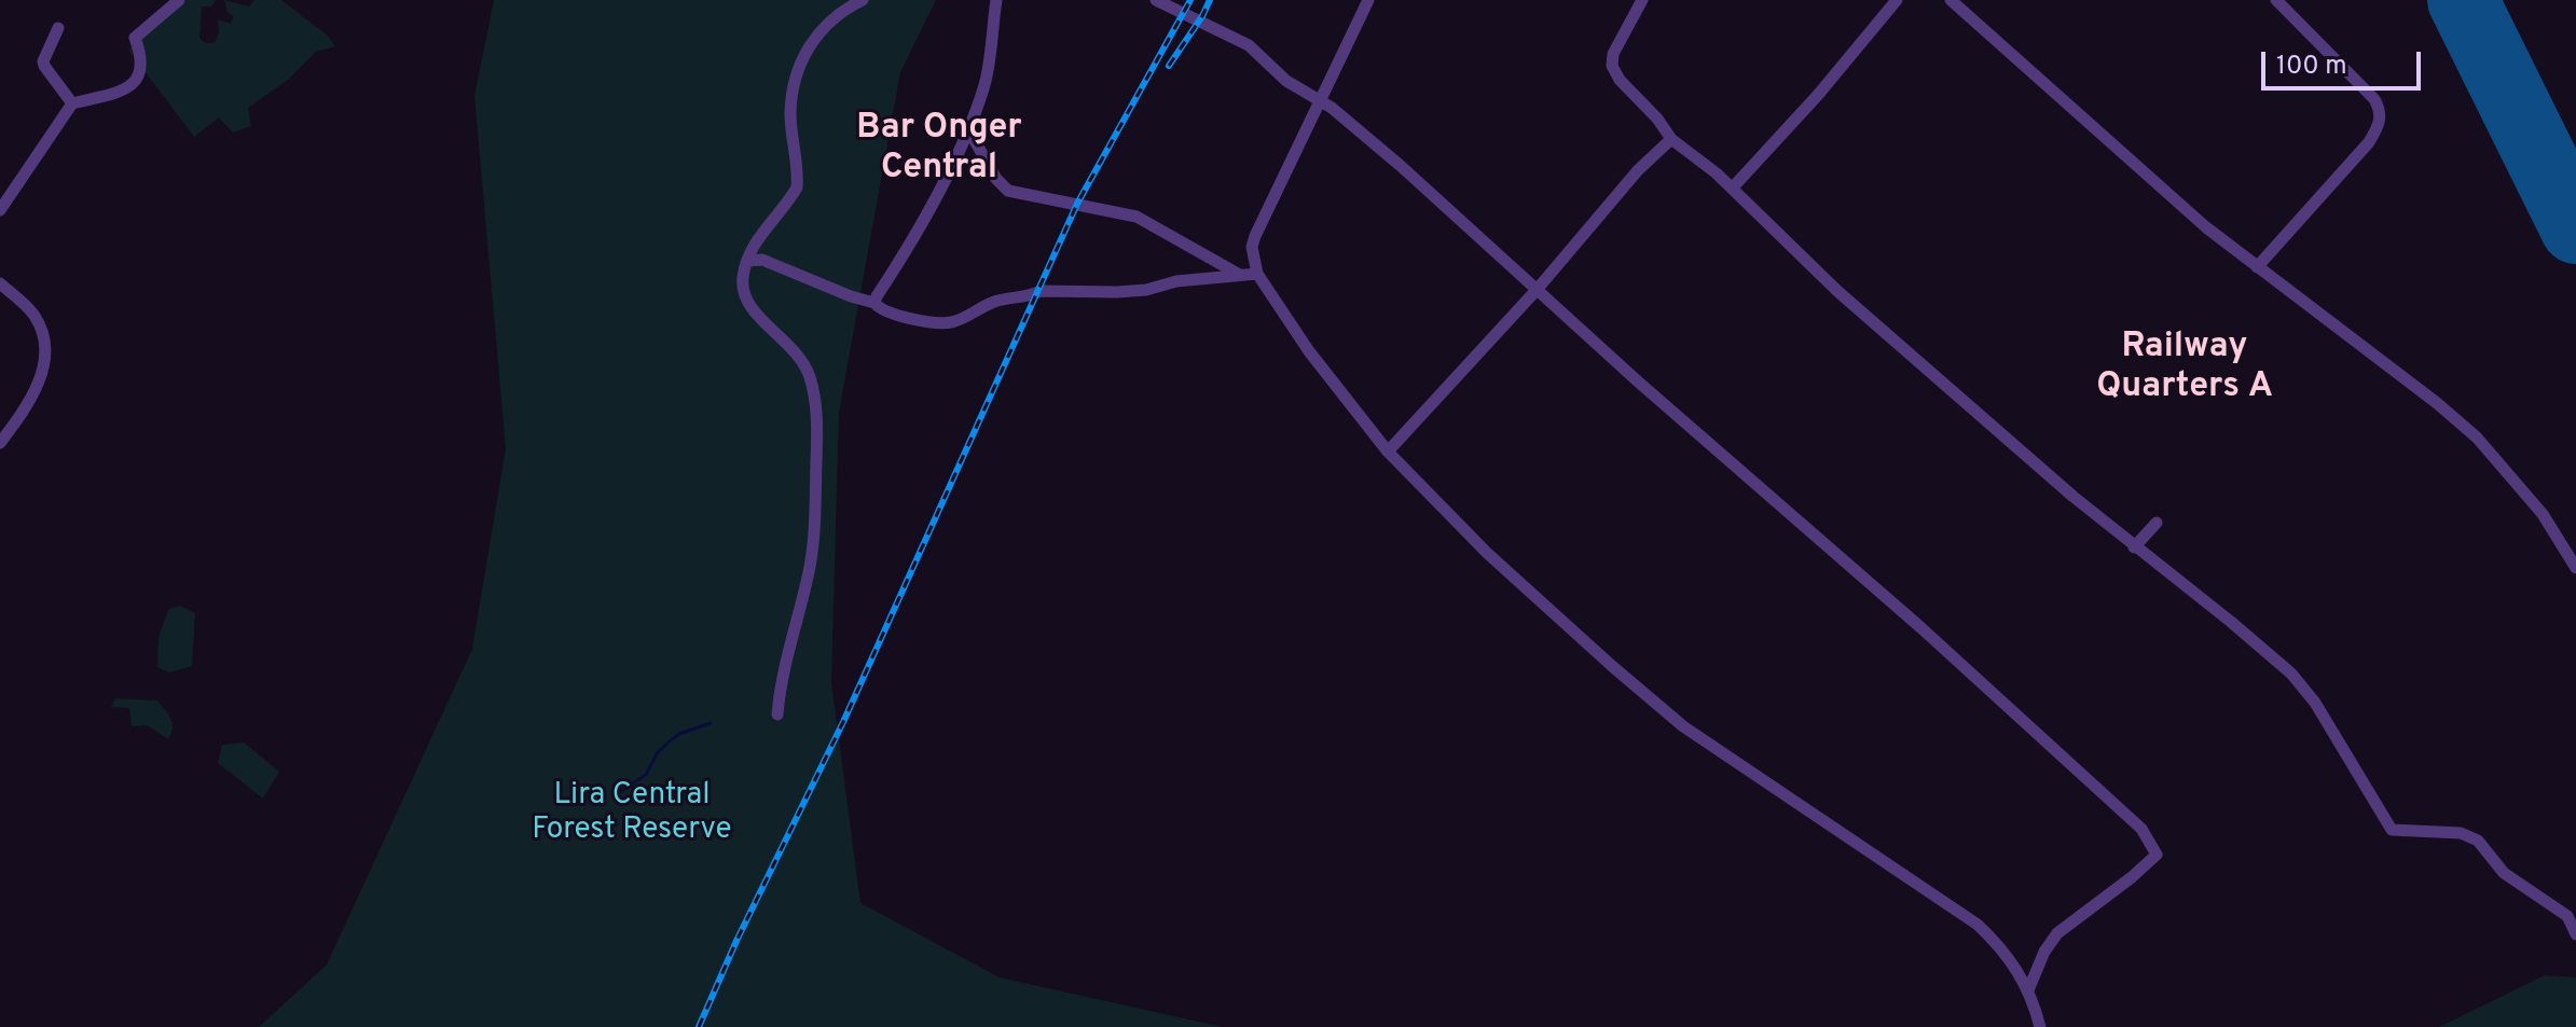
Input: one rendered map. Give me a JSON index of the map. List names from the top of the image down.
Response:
{
  "districts": ["Bar Onger Central", "Railway Quarters A"],
  "parks": ["Lira Central Forest Reserve"],
  "scale_bar": "100 m"
}
